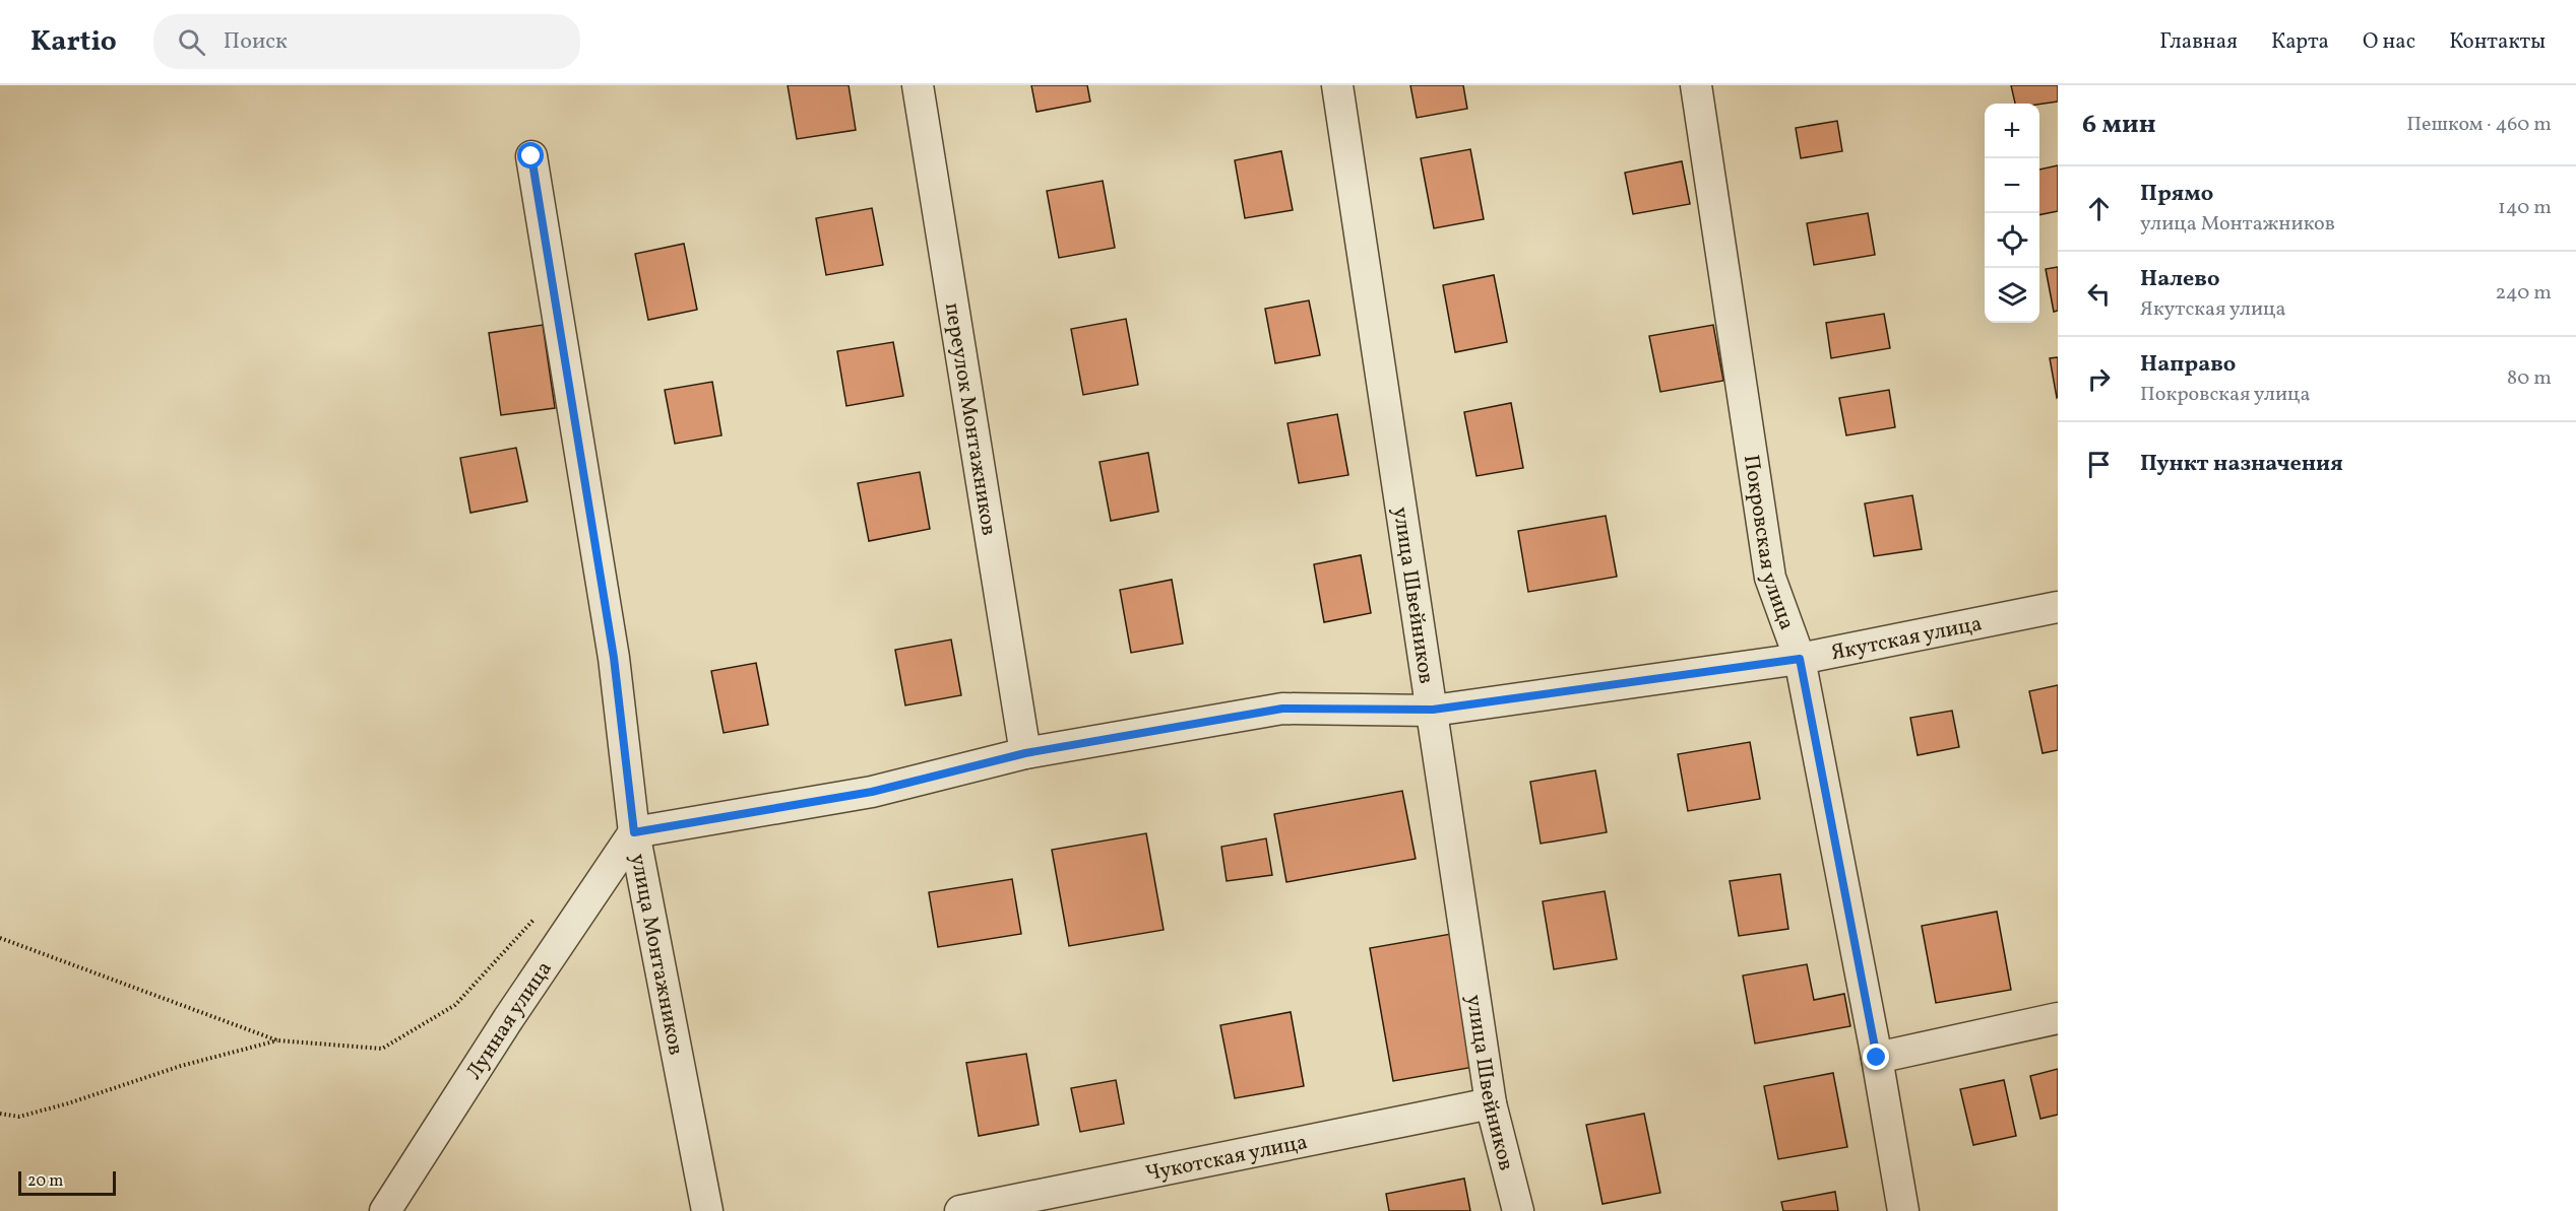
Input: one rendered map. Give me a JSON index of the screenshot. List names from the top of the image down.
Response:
{
  "streets": {
    "street": [
      "переулок Монтажников",
      "Покровская улица",
      "улица Швейников",
      "Якутская улица",
      "улица Монтажников",
      "Лунная улица",
      "Чукотская улица"
    ]
  },
  "crossings": [
    ["переулок Монтажников", "Якутская улица"],
    ["Покровская улица", "Якутская улица"],
    ["улица Швейников", "Якутская улица"],
    ["улица Швейников", "Чукотская улица"],
    ["Якутская улица", "улица Монтажников"],
    ["Якутская улица", "Лунная улица"],
    ["улица Монтажников", "Лунная улица"]
  ],
  "scale_bar": "20 m",
  "page": {
    "header": "Kartio",
    "search": "Поиск",
    "nav": [
      "Главная",
      "Карта",
      "О нас",
      "Контакты"
    ],
    "heading": ["6 мин", "Пешком · 460 m"],
    "map_buttons": ["+", "−"],
    "list": [
      ["Прямо", "улица Монтажников", "140 m"],
      ["Налево", "Якутская улица", "240 m"],
      ["Направо", "Покровская улица", "80 m"],
      "Пункт назначения"
    ],
    "scale": "20 m"
  }
}
